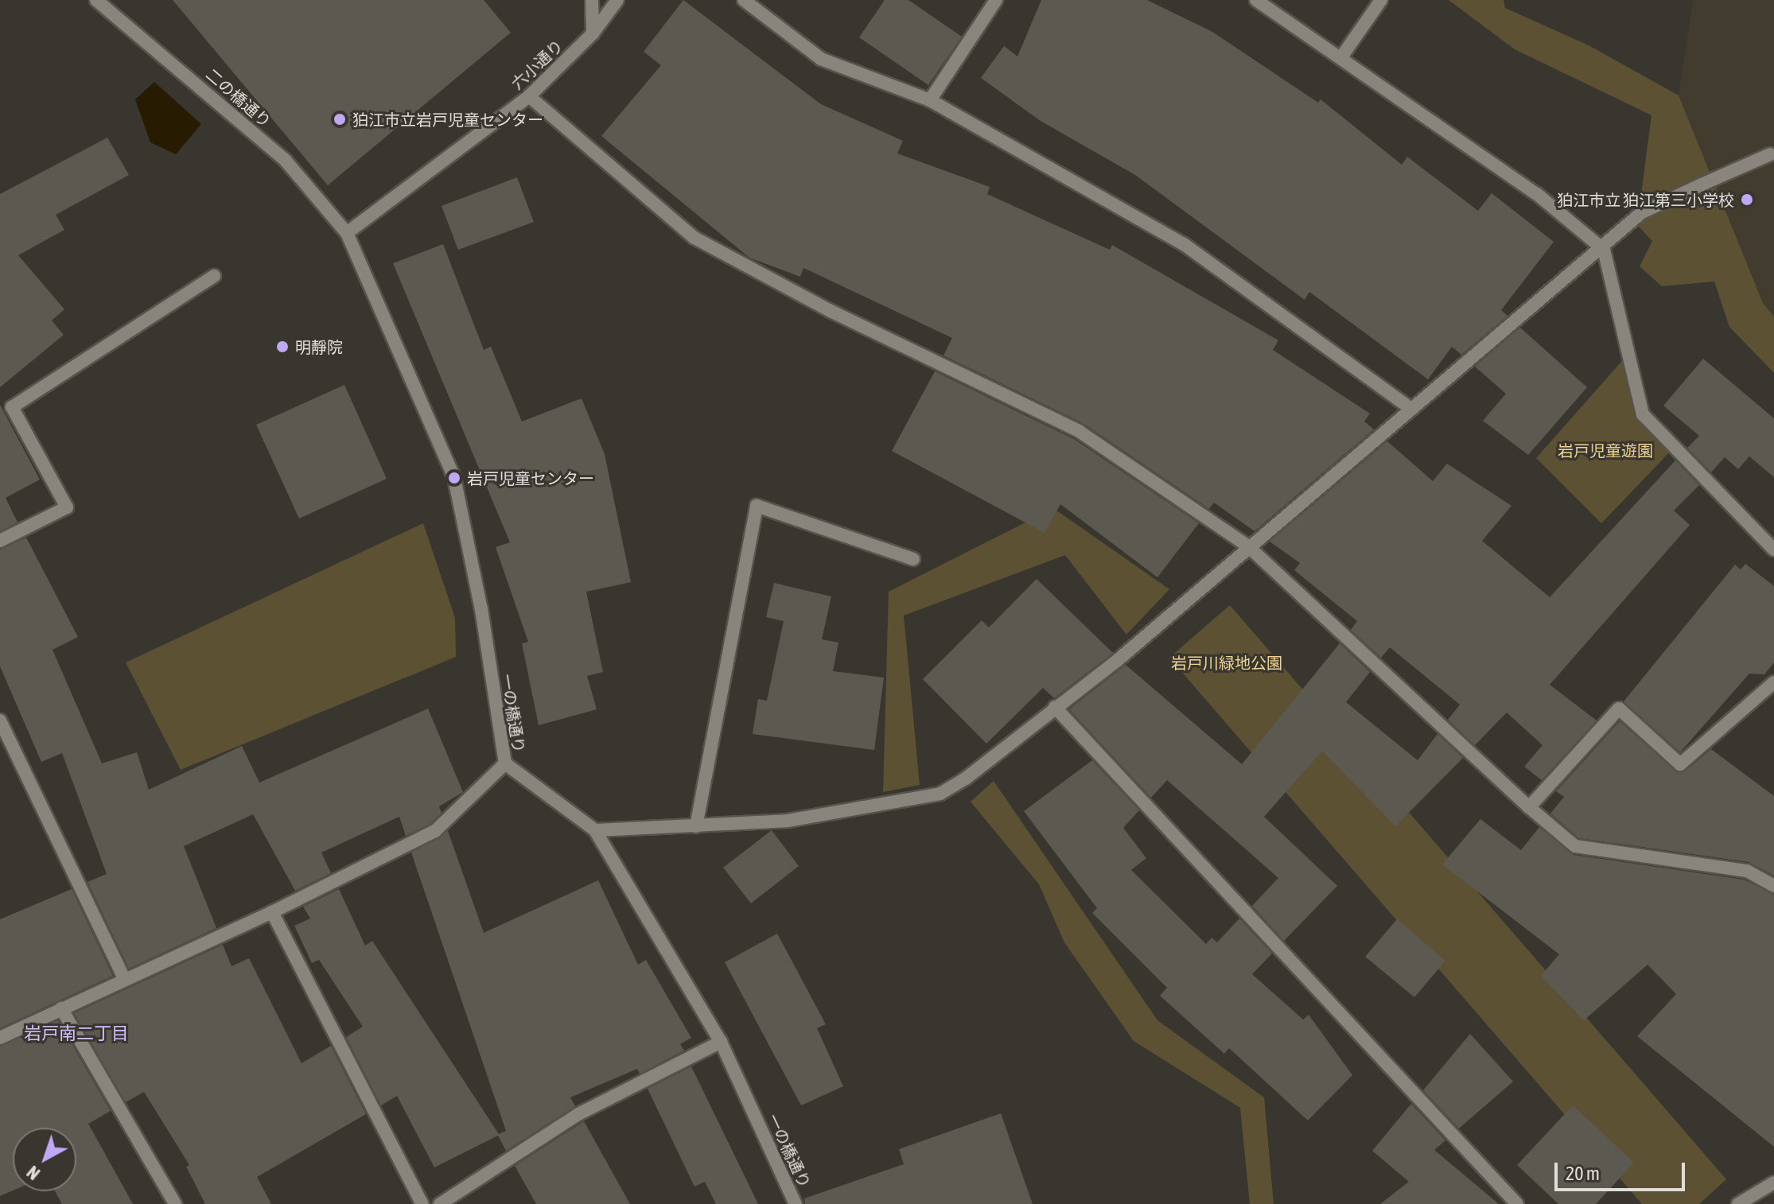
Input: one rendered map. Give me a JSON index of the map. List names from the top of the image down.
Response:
{
  "streets": {
    "street": ["六小通り", "二の橋通り", "一の橋通り"]
  },
  "crossings": [
    ["六小通り", "二の橋通り"],
    ["六小通り", "一の橋通り"],
    ["二の橋通り", "一の橋通り"]
  ],
  "districts": ["岩戸南二丁目"],
  "parks": ["岩戸児童遊園", "岩戸川緑地公園"],
  "places": [
    "狛江市立岩戸児童センター",
    "狛江市立 狛江第三小学校",
    "明靜院",
    "岩戸児童センター"
  ],
  "scale_bar": "20 m",
  "north": "bottom left"
}
